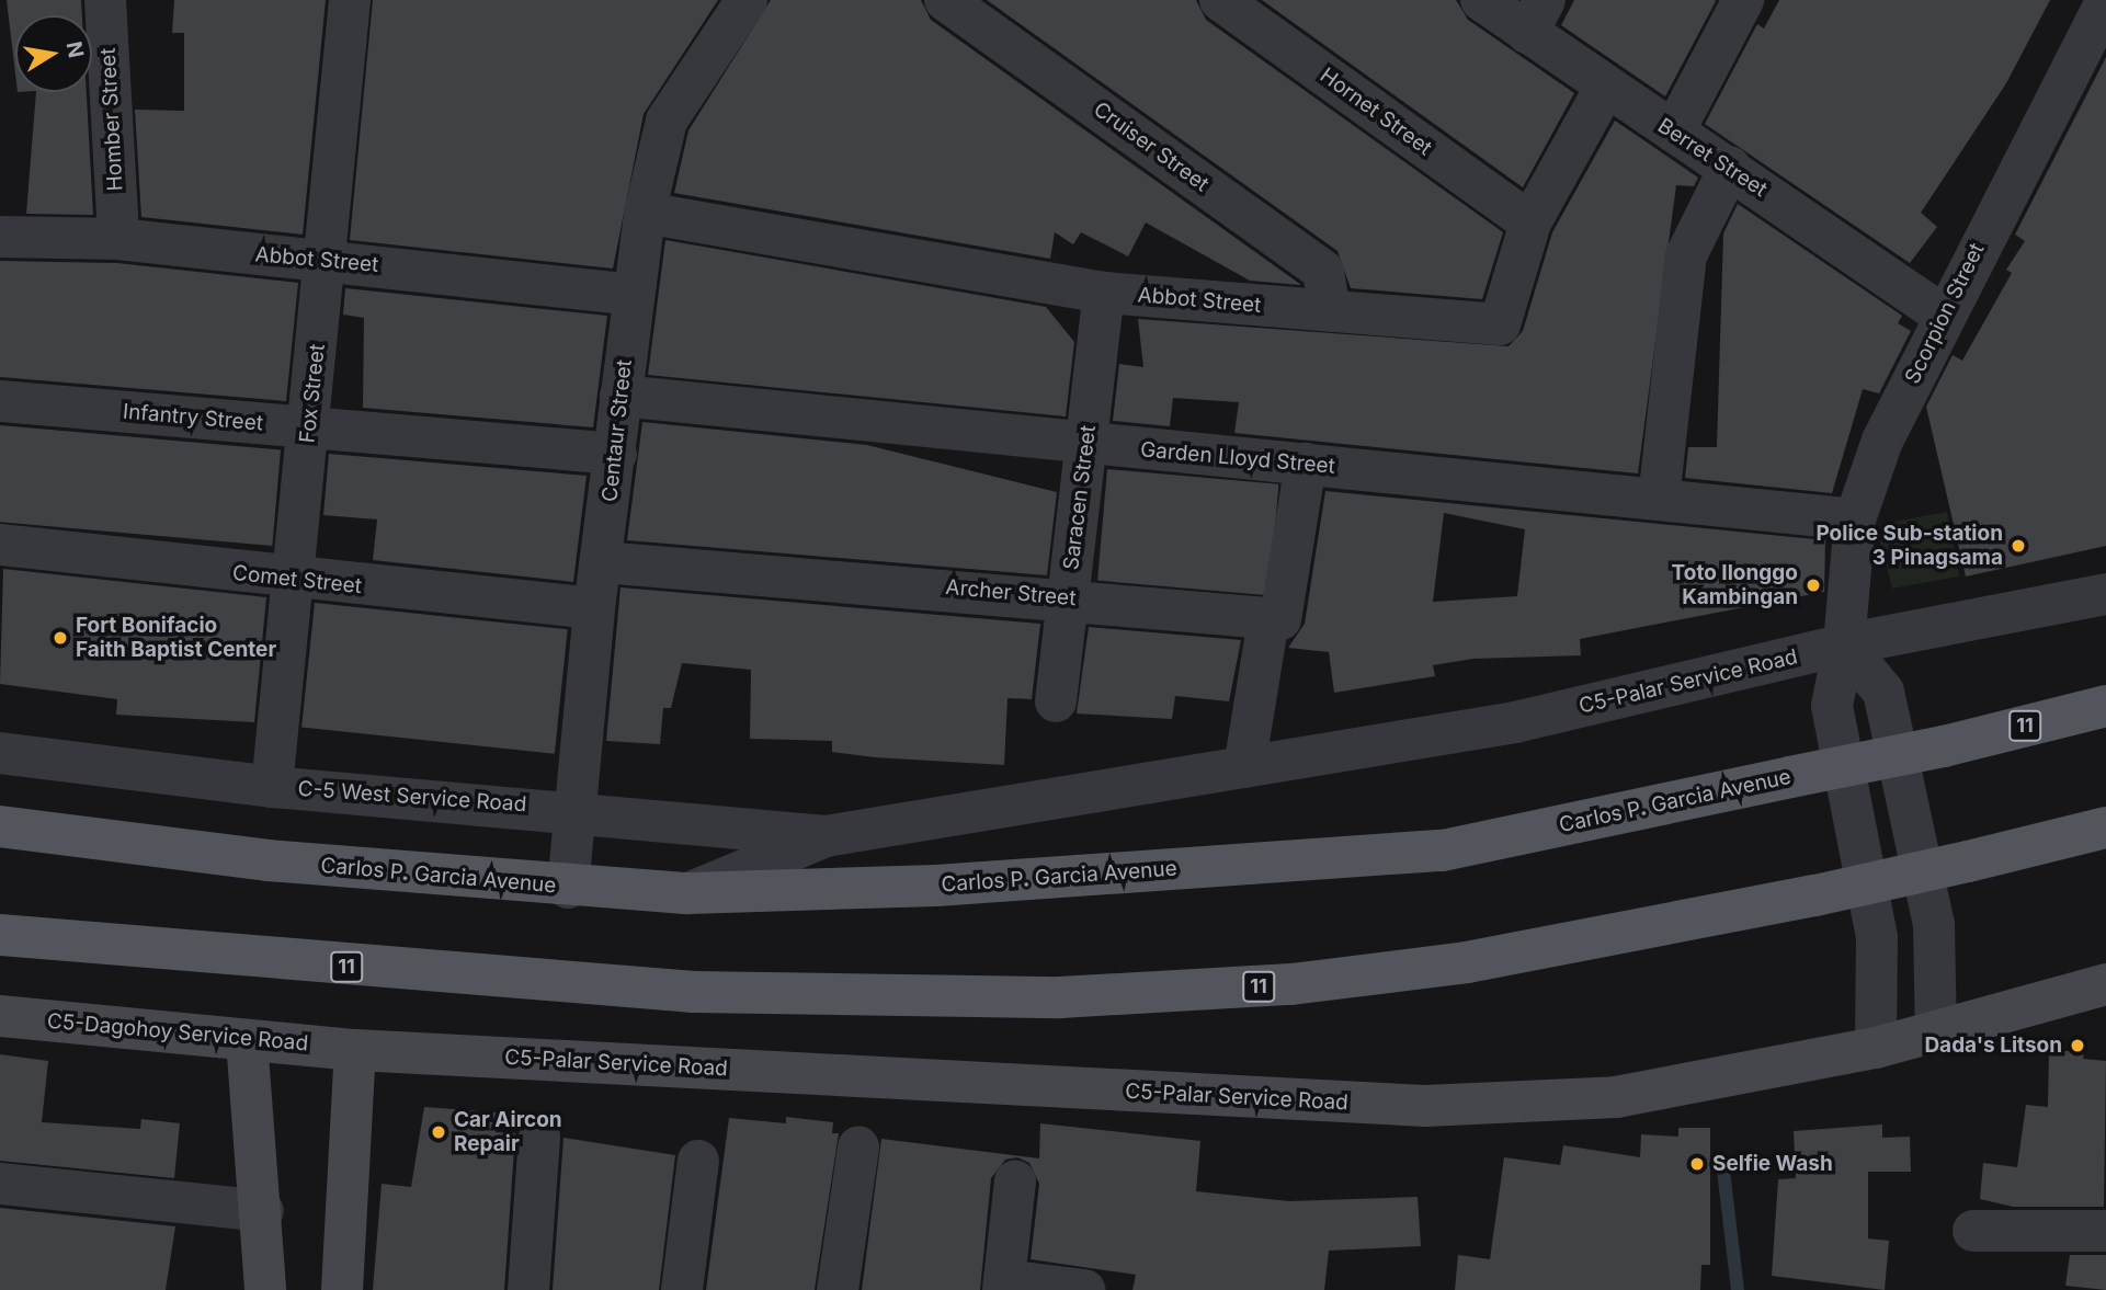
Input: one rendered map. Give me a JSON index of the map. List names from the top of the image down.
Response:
{
  "streets": {
    "main road": [
      "C5-Palar Service Road",
      "11",
      "Carlos P. Garcia Avenue",
      "C5-Dagohoy Service Road"
    ],
    "street": [
      "Hornet Street",
      "Homber Street",
      "Cruiser Street",
      "Berret Street",
      "Abbot Street",
      "Scorpion Street",
      "Fox Street",
      "Infantry Street",
      "Centaur Street",
      "Garden Lloyd Street",
      "Saracen Street",
      "Comet Street",
      "Archer Street",
      "C-5 West Service Road"
    ]
  },
  "crossings": [
    ["Hornet Street", "Abbot Street"],
    ["Homber Street", "Abbot Street"],
    ["Cruiser Street", "Abbot Street"],
    ["Berret Street", "Abbot Street"],
    ["Berret Street", "Scorpion Street"],
    ["Abbot Street", "Fox Street"],
    ["Abbot Street", "Centaur Street"],
    ["Abbot Street", "Saracen Street"],
    ["Scorpion Street", "Garden Lloyd Street"],
    ["Scorpion Street", "C5-Palar Service Road"],
    ["Fox Street", "Infantry Street"],
    ["Fox Street", "Comet Street"],
    ["Fox Street", "C-5 West Service Road"],
    ["Infantry Street", "Centaur Street"],
    ["Centaur Street", "Garden Lloyd Street"],
    ["Centaur Street", "Comet Street"],
    ["Centaur Street", "Archer Street"],
    ["Centaur Street", "C-5 West Service Road"],
    ["Centaur Street", "Carlos P. Garcia Avenue"],
    ["Garden Lloyd Street", "Saracen Street"],
    ["Saracen Street", "Archer Street"],
    ["C5-Palar Service Road", "C-5 West Service Road"],
    ["C5-Palar Service Road", "Carlos P. Garcia Avenue"],
    ["C5-Palar Service Road", "C5-Dagohoy Service Road"]
  ],
  "places": [
    "Police Sub-station 3 Pinagsama",
    "Toto Ilonggo Kambingan",
    "Fort Bonifacio Faith Baptist Center",
    "Dada's Litson",
    "Car Aircon Repair",
    "Selfie Wash"
  ],
  "north": "right"
}
